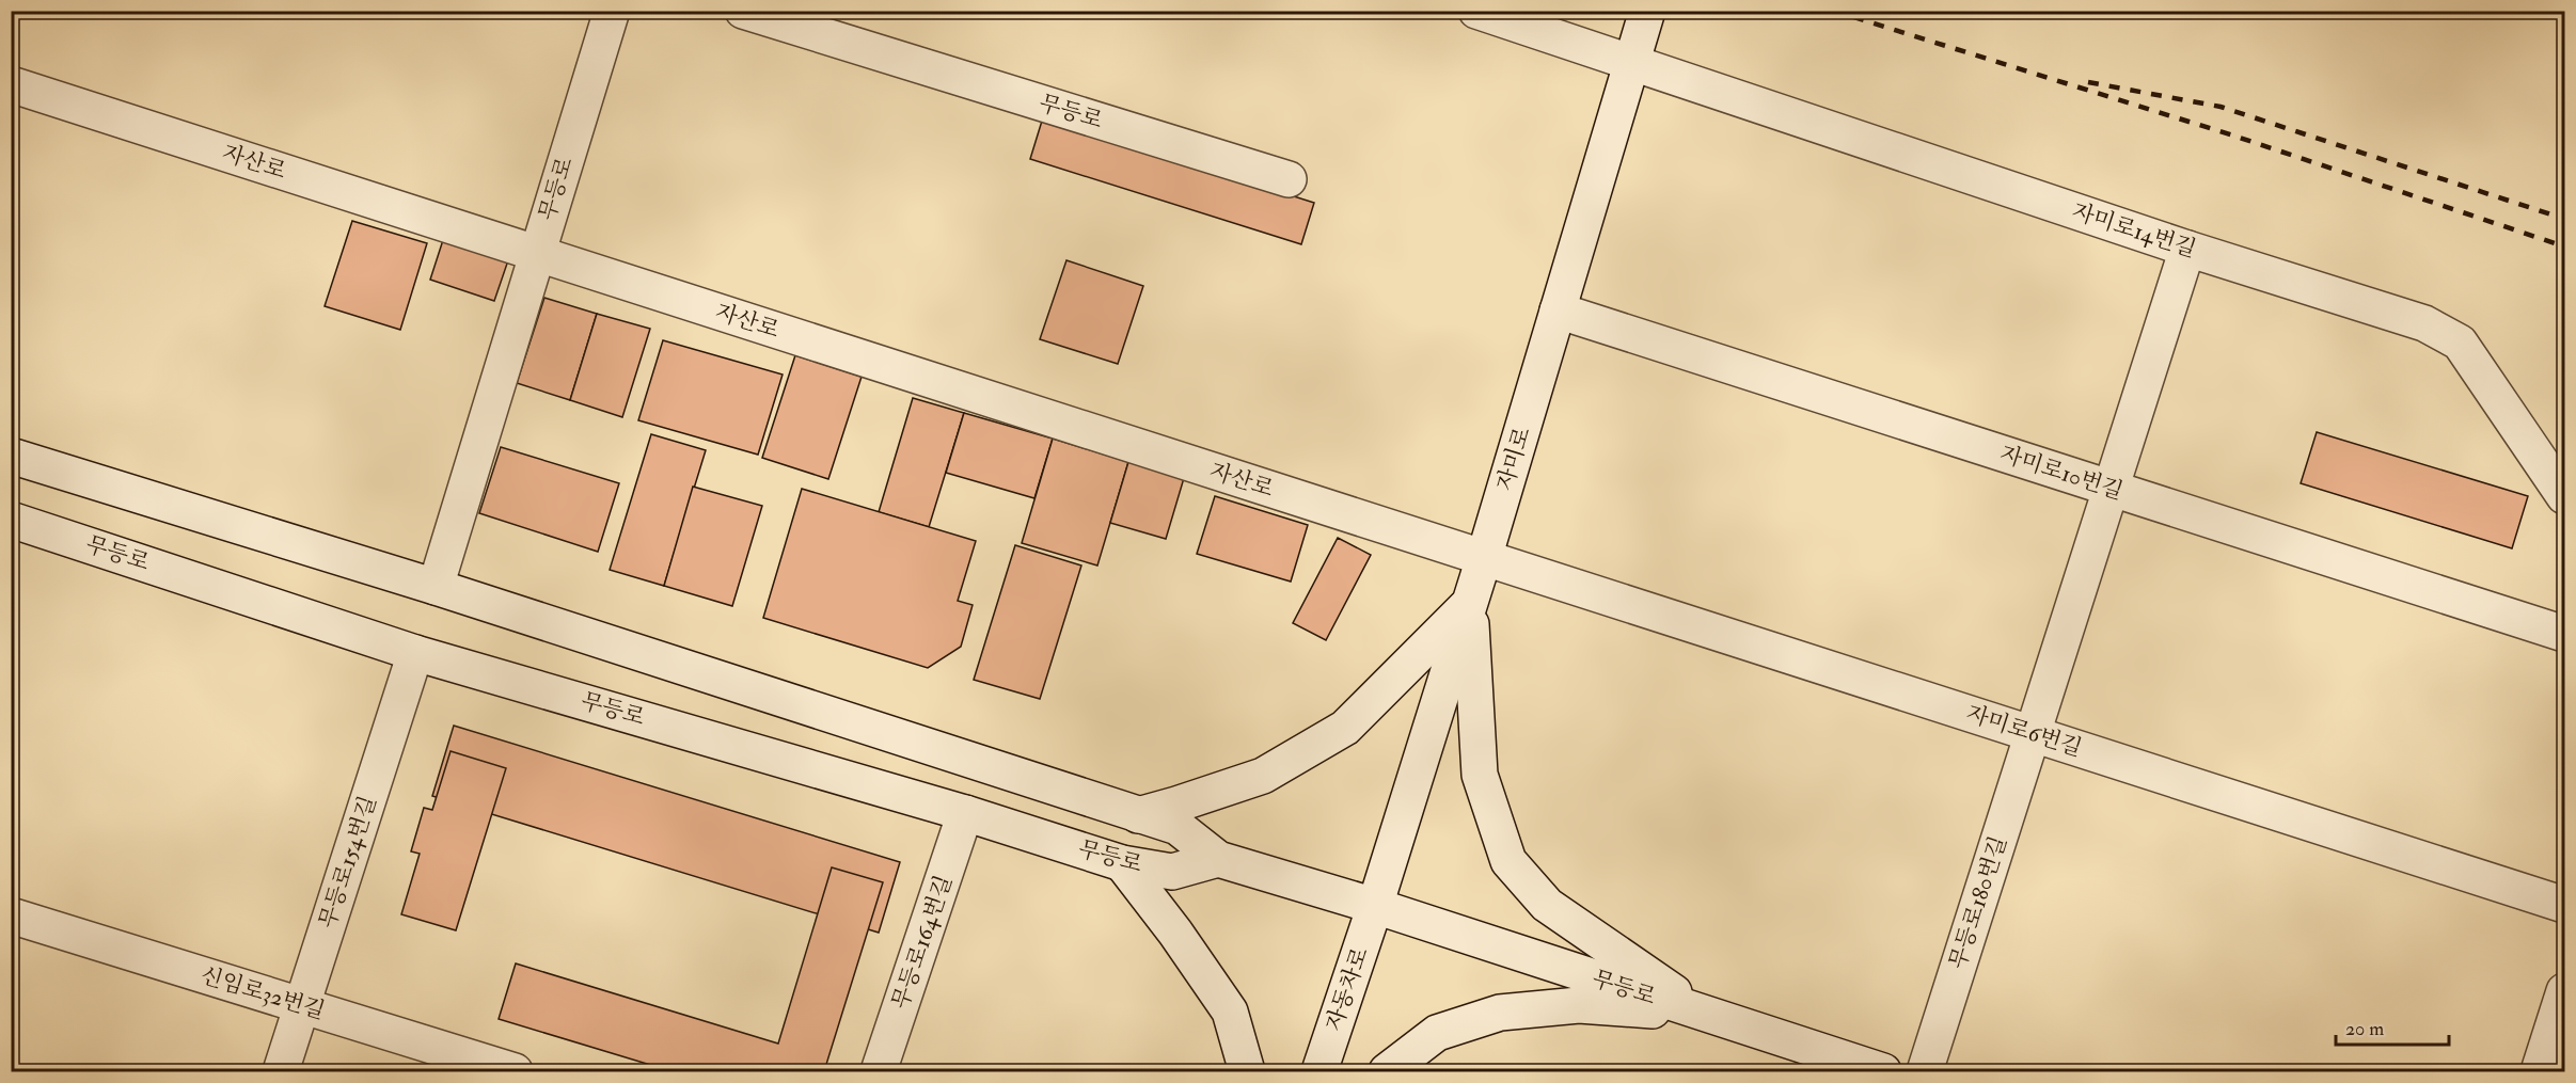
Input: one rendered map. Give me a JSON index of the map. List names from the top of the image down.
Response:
{
  "streets": {
    "street": [
      "무등로",
      "자산로",
      "자미로14번길",
      "자미로",
      "자미로10번길",
      "자미로6번길",
      "무등로154번길",
      "무등로180번길",
      "무등로164번길",
      "자동차로",
      "신임로32번길"
    ]
  },
  "crossings": [
    ["무등로", "자산로"],
    ["무등로", "자미로"],
    ["무등로", "무등로154번길"],
    ["무등로", "무등로164번길"],
    ["무등로", "자동차로"],
    ["자산로", "자미로"],
    ["자산로", "자미로6번길"],
    ["자미로14번길", "자미로"],
    ["자미로14번길", "무등로180번길"],
    ["자미로", "자미로10번길"],
    ["자미로", "자미로6번길"],
    ["자미로", "자동차로"],
    ["자미로10번길", "무등로180번길"],
    ["자미로6번길", "무등로180번길"],
    ["무등로154번길", "신임로32번길"]
  ],
  "scale_bar": "20 m"
}
